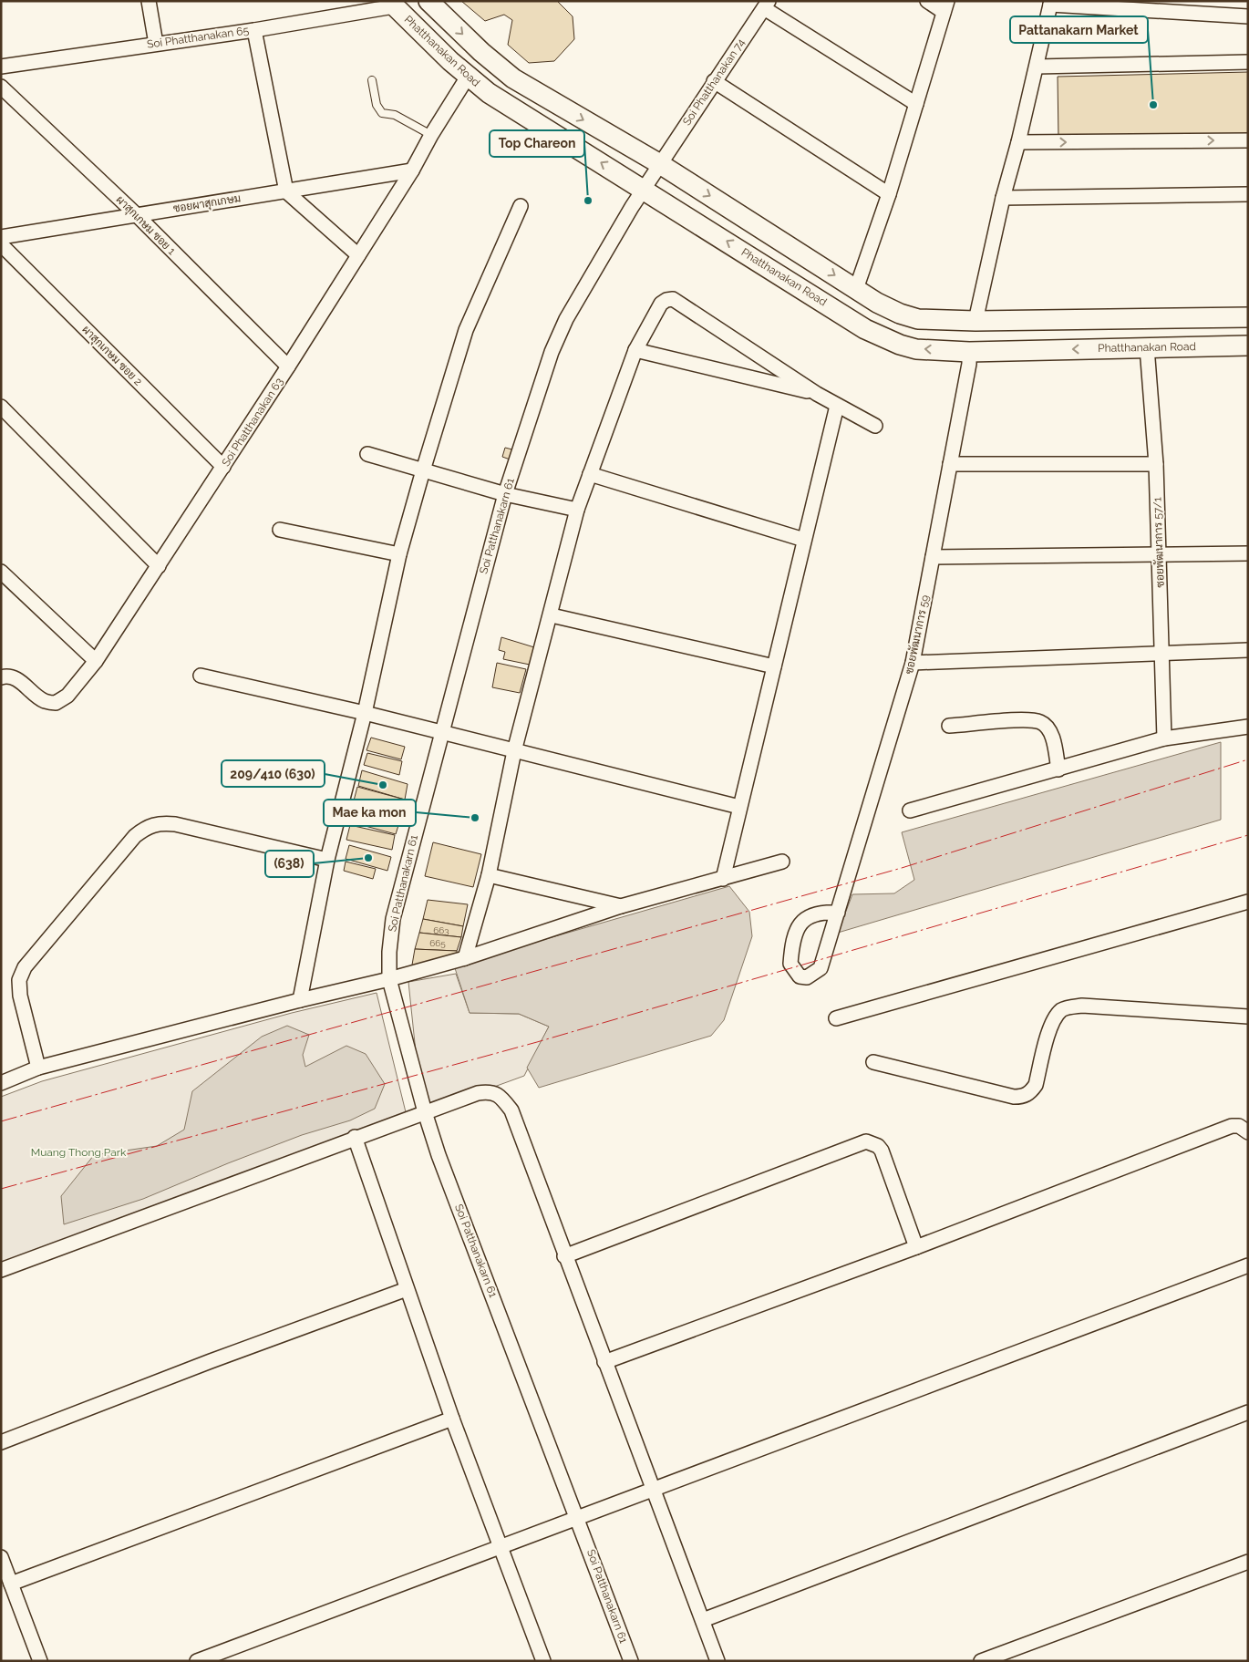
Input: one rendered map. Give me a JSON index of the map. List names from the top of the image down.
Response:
{
  "streets": {
    "main road": ["Phatthanakan Road"],
    "street": [
      "Soi Phatthanakan 65",
      "Soi Phatthanakan 74",
      "ซอยผาสุกเกษม",
      "ผาสุกเกษม ซอย 1",
      "ผาสุกเกษม ซอย 2",
      "Soi Phatthanakan 63",
      "Soi Patthanakarn 61",
      "ซอยพัฒนาการ 57/1",
      "ซอยพัฒนาการ 59"
    ]
  },
  "crossings": [
    ["Soi Phatthanakan 65", "Phatthanakan Road"],
    ["Phatthanakan Road", "Soi Phatthanakan 74"],
    ["Phatthanakan Road", "Soi Phatthanakan 63"],
    ["Phatthanakan Road", "Soi Patthanakarn 61"],
    ["Phatthanakan Road", "ซอยพัฒนาการ 57/1"],
    ["Phatthanakan Road", "ซอยพัฒนาการ 59"],
    ["Soi Phatthanakan 74", "Soi Patthanakarn 61"],
    ["ซอยผาสุกเกษม", "ผาสุกเกษม ซอย 1"],
    ["ซอยผาสุกเกษม", "Soi Phatthanakan 63"],
    ["ผาสุกเกษม ซอย 1", "Soi Phatthanakan 63"],
    ["ผาสุกเกษม ซอย 2", "Soi Phatthanakan 63"]
  ],
  "parks": ["Muang Thong Park"],
  "places": [
    "Pattanakarn Market",
    "Top Chareon",
    "209/410 (630)",
    "Mae ka mon",
    "(638)"
  ],
  "house_numbers": ["663", "665"]
}
